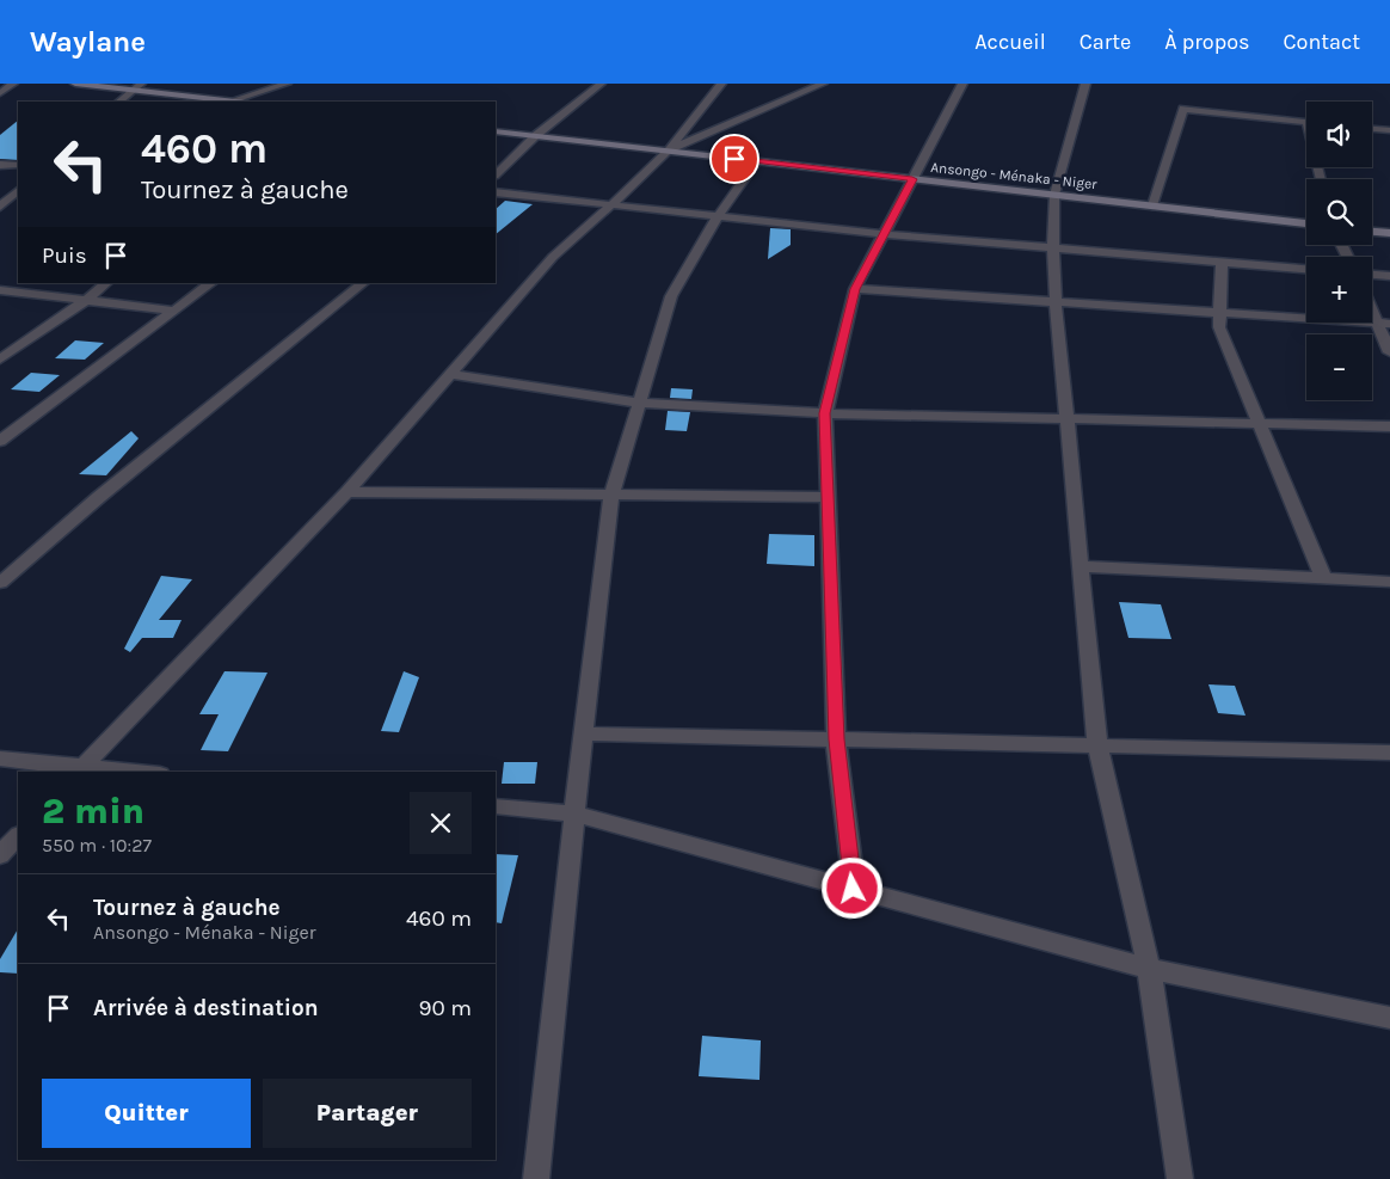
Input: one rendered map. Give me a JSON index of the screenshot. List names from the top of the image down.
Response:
{
  "streets": {
    "main road": ["Ansongo - Ménaka - Niger"]
  },
  "page": {
    "header": "Waylane",
    "nav": [
      "Accueil",
      "Carte",
      "À propos",
      "Contact"
    ],
    "map_buttons": ["+", "−"],
    "turn": ["460 m", "Tournez à gauche"],
    "then": "Puis",
    "heading": ["2 min", "550 m · 10:27"],
    "list": [
      {
        "name": "Tournez à gauche",
        "note": "Ansongo - Ménaka - Niger",
        "value": "460 m"
      },
      {
        "name": "Arrivée à destination",
        "value": "90 m"
      }
    ],
    "buttons": ["Quitter", "Partager"]
  }
}
